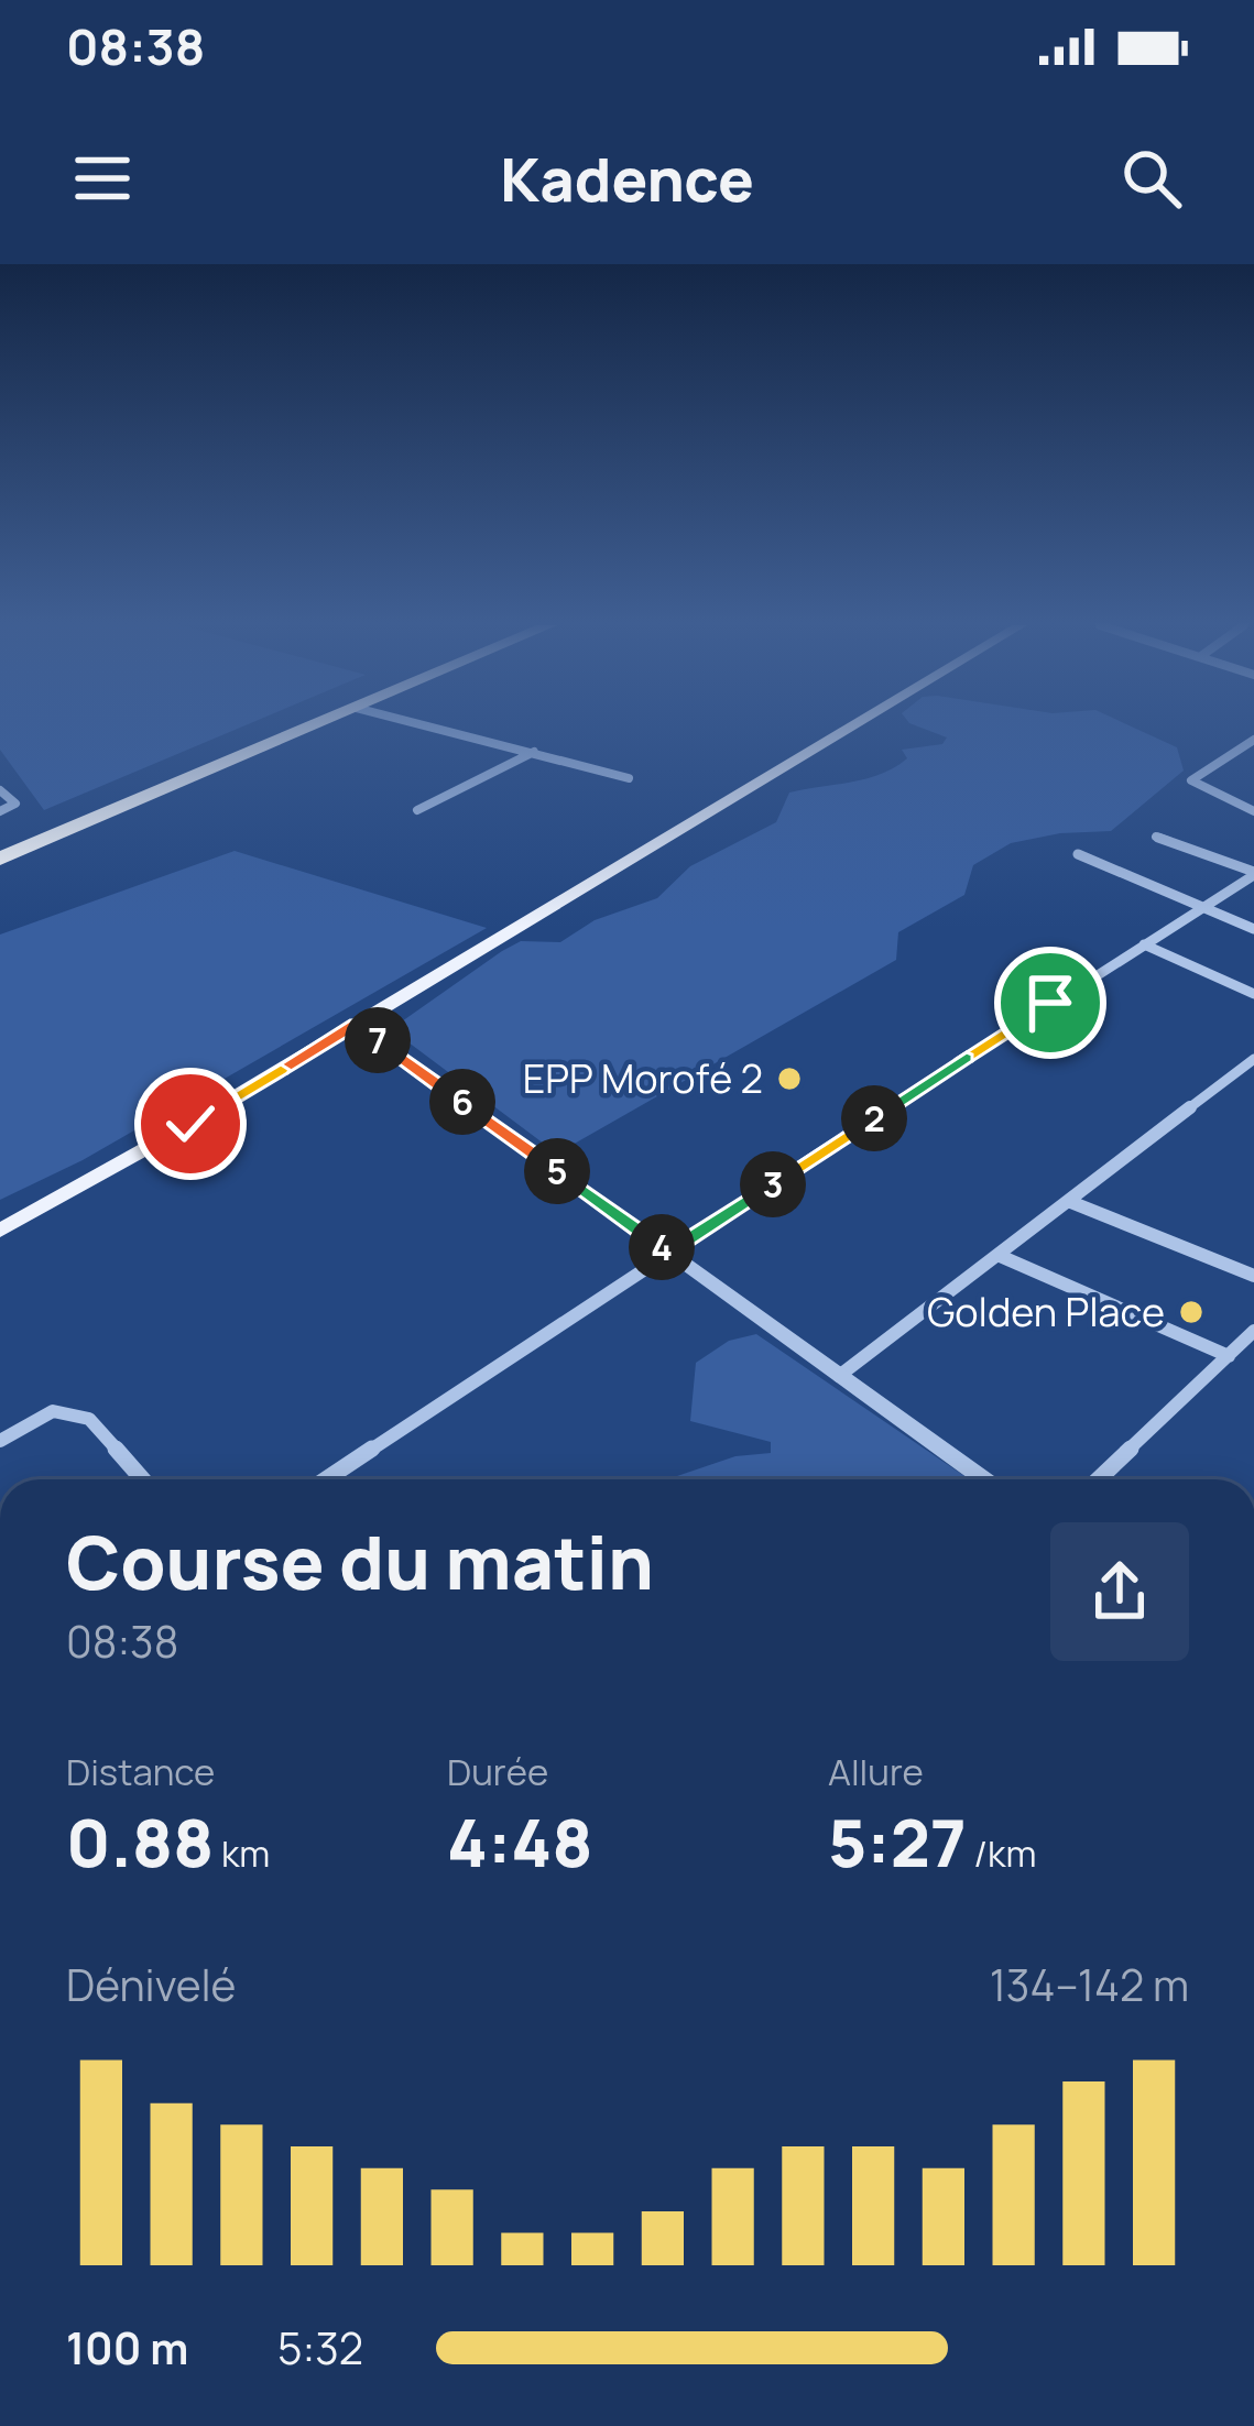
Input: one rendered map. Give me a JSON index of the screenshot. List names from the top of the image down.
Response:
{
  "places": ["EPP Morofé 2", "Golden Place"],
  "page": {
    "status": "08:38",
    "header": "Kadence",
    "pins": [
      "7",
      "6",
      "2",
      "5",
      "3",
      "4"
    ],
    "heading": ["Course du matin", "08:38"],
    "stats": [
      ["Distance", "0.88 km"],
      ["Durée", "4:48"],
      ["Allure", "5:27 /km"]
    ],
    "chart": ["Dénivelé", "134–142 m"],
    "list": [
      {
        "name": "100 m",
        "note": "5:32"
      }
    ]
  }
}
